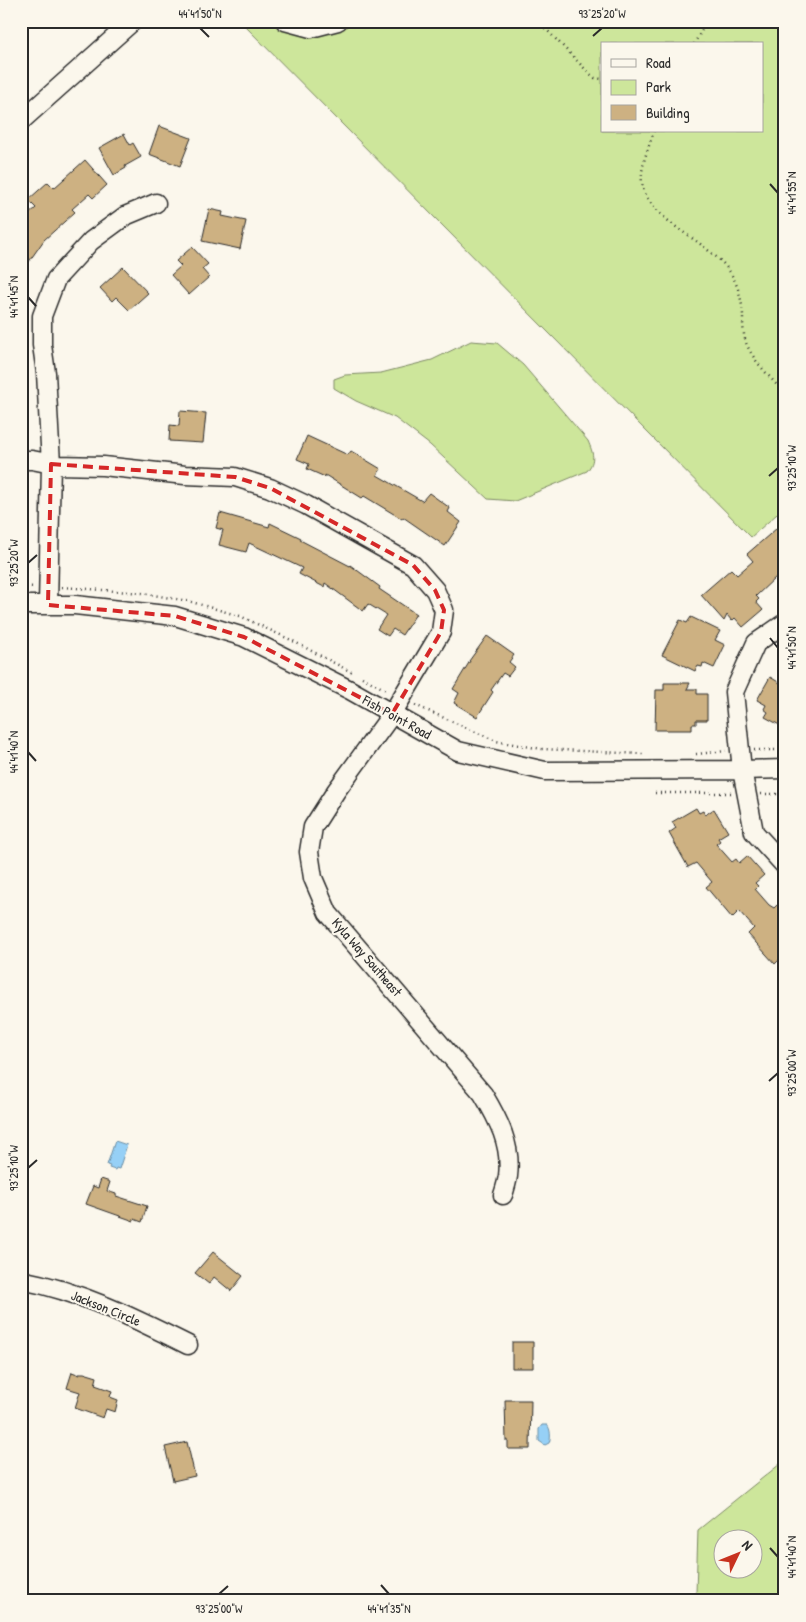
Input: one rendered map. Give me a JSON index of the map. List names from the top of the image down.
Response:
{
  "streets": {
    "street": ["Fish Point Road", "Kyla Way Southeast", "Jackson Circle"]
  },
  "crossings": [
    ["Fish Point Road", "Kyla Way Southeast"]
  ],
  "legend": ["Road", "Park", "Building"],
  "north": "top right",
  "coordinates": [
    "44°41'50\"N",
    "93°25'20\"W",
    "44°41'55\"N",
    "44°41'45\"N",
    "93°25'10\"W",
    "44°41'40\"N",
    "93°25'00\"W",
    "44°41'35\"N"
  ]
}
